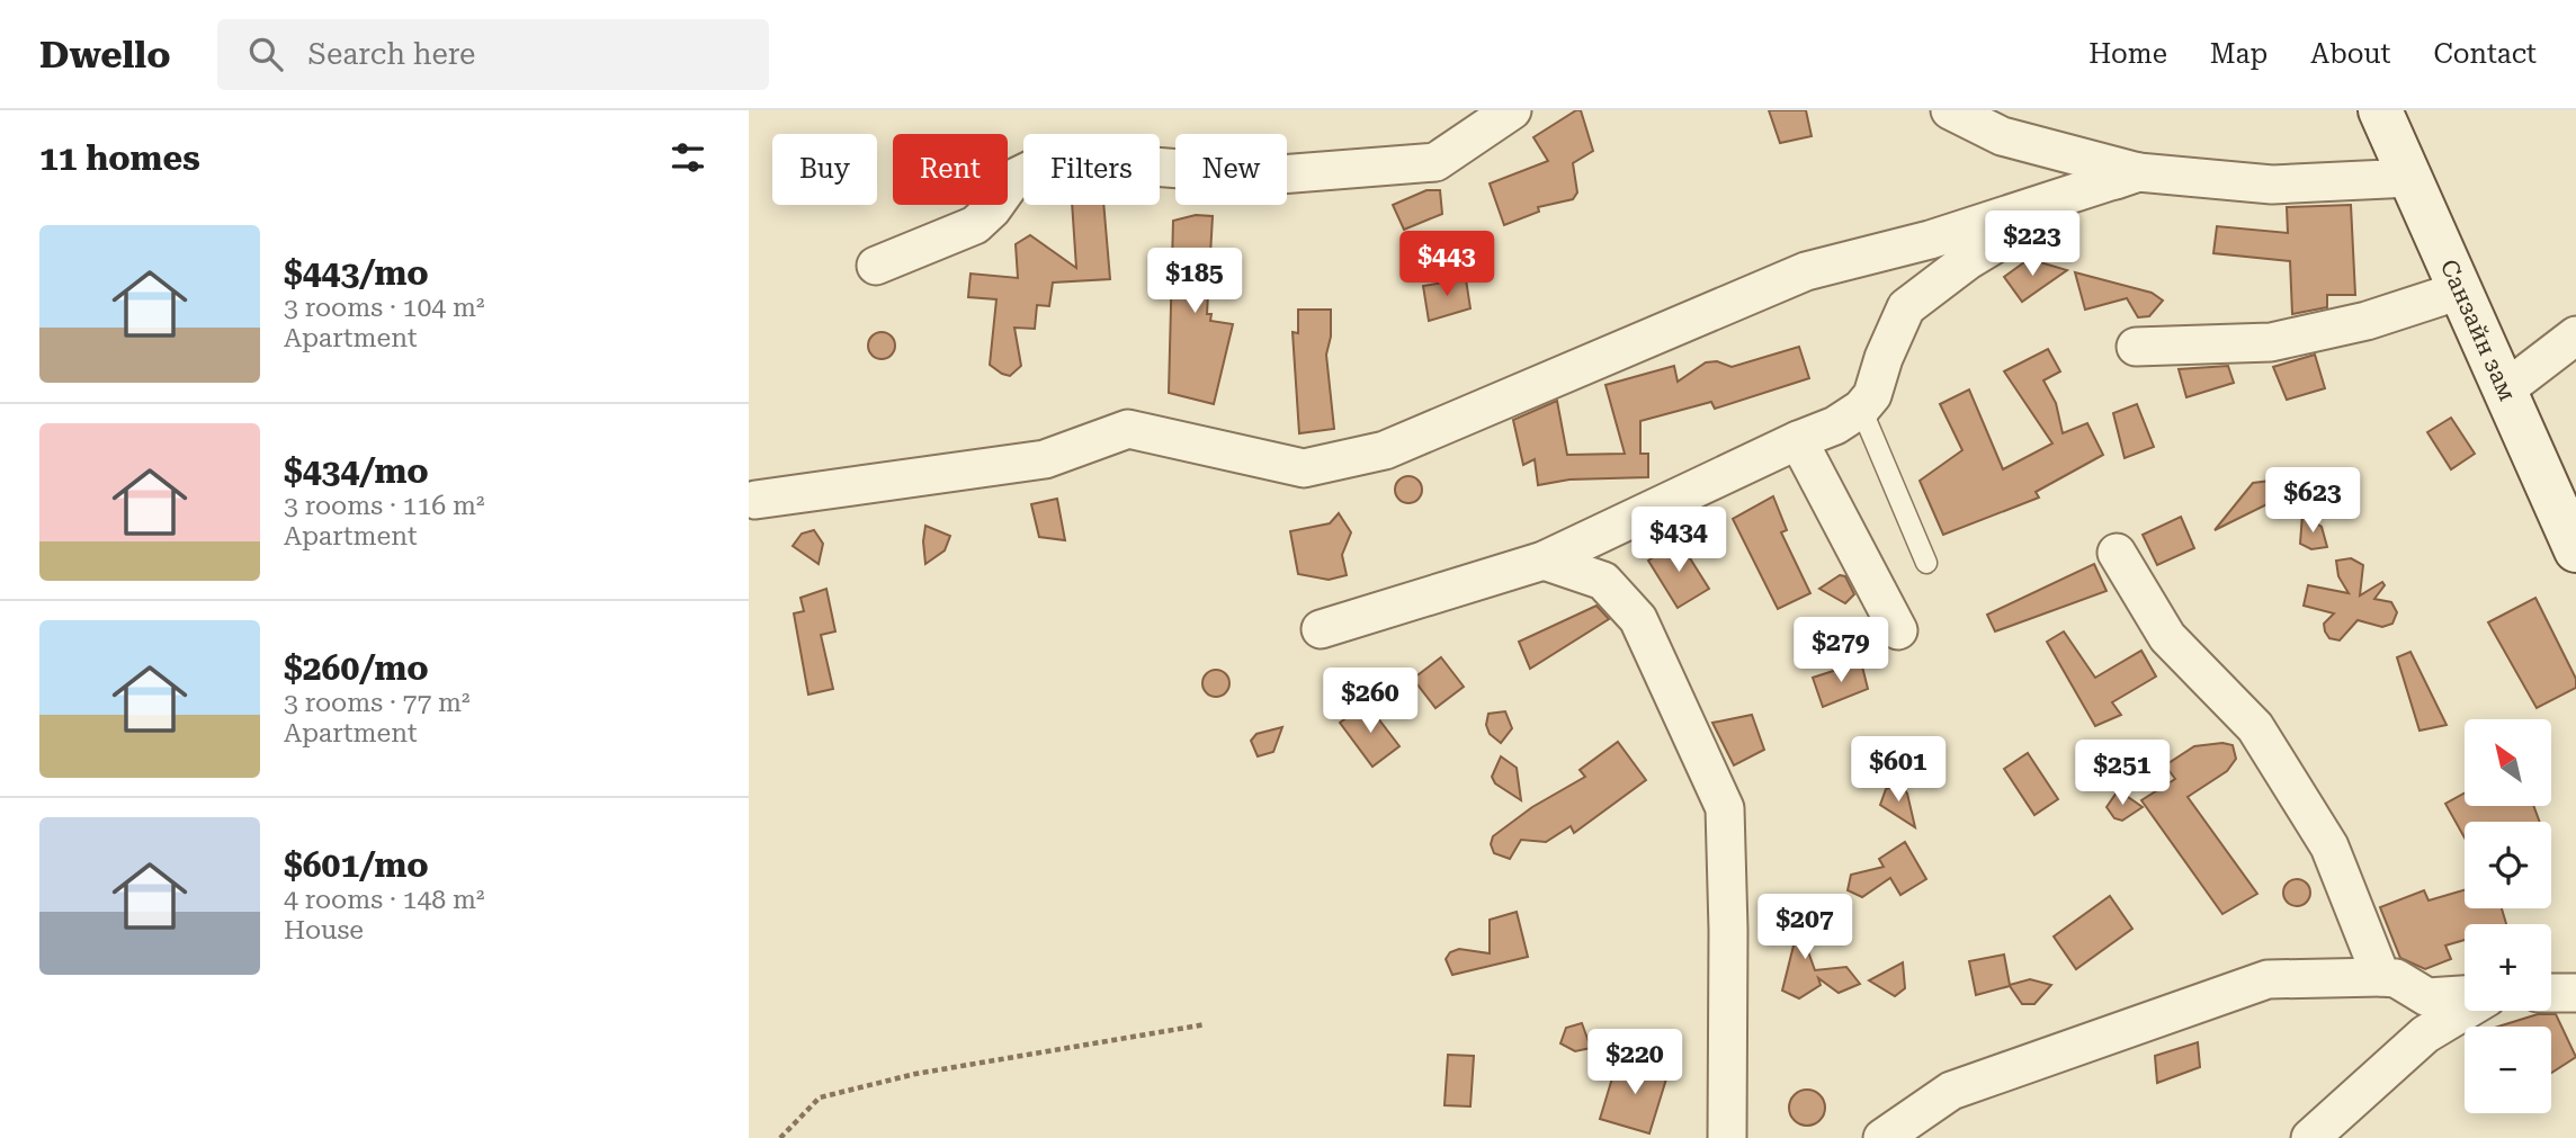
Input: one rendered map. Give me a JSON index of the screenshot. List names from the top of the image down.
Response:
{
  "streets": {
    "main road": ["Санзайн зам"]
  },
  "north": "top left",
  "page": {
    "header": "Dwello",
    "search": "Search here",
    "nav": [
      "Home",
      "Map",
      "About",
      "Contact"
    ],
    "heading": "11 homes",
    "chip": [
      "Buy",
      "Rent",
      "Filters",
      "New"
    ],
    "list": [
      {
        "name": "$443/mo",
        "note": "3 rooms · 104 m² · Apartment"
      },
      {
        "name": "$434/mo",
        "note": "3 rooms · 116 m² · Apartment"
      },
      {
        "name": "$260/mo",
        "note": "3 rooms · 77 m² · Apartment"
      },
      {
        "name": "$601/mo",
        "note": "4 rooms · 148 m² · House"
      }
    ],
    "price": [
      "$223",
      "$443",
      "$185",
      "$623",
      "$434",
      "$279",
      "$260",
      "$601",
      "$251",
      "$207",
      "$220"
    ],
    "map_buttons": ["+", "−"]
  }
}
